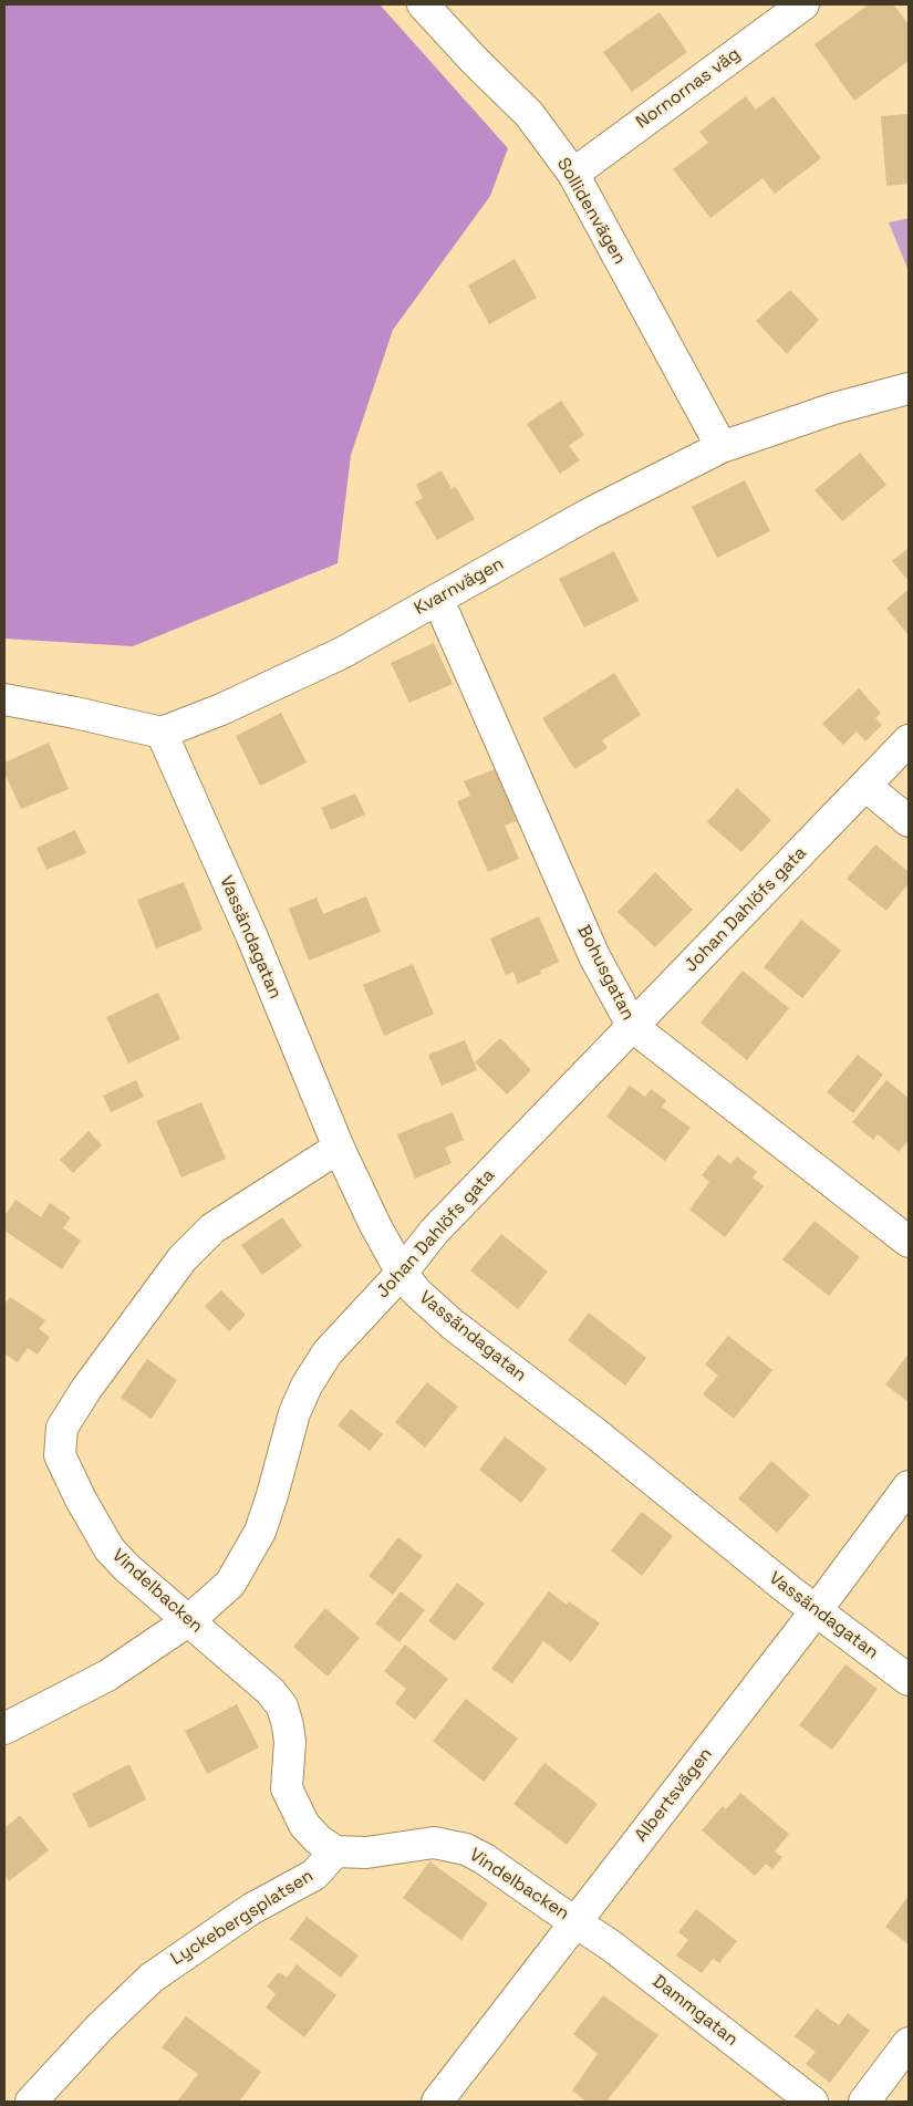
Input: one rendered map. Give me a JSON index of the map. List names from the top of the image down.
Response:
{
  "streets": {
    "street": [
      "Nornornas väg",
      "Sollidenvägen",
      "Kvarnvägen",
      "Johan Dahlöfs gata",
      "Vassändagatan",
      "Bohusgatan",
      "Vindelbacken",
      "Albertsvägen",
      "Lyckebergsplatsen",
      "Dammgatan"
    ]
  },
  "crossings": [
    ["Nornornas väg", "Sollidenvägen"],
    ["Sollidenvägen", "Kvarnvägen"],
    ["Kvarnvägen", "Vassändagatan"],
    ["Kvarnvägen", "Bohusgatan"],
    ["Johan Dahlöfs gata", "Vassändagatan"],
    ["Johan Dahlöfs gata", "Bohusgatan"],
    ["Johan Dahlöfs gata", "Vindelbacken"],
    ["Vassändagatan", "Vindelbacken"],
    ["Vassändagatan", "Albertsvägen"],
    ["Vindelbacken", "Albertsvägen"],
    ["Vindelbacken", "Lyckebergsplatsen"],
    ["Vindelbacken", "Dammgatan"],
    ["Albertsvägen", "Dammgatan"]
  ]
}
